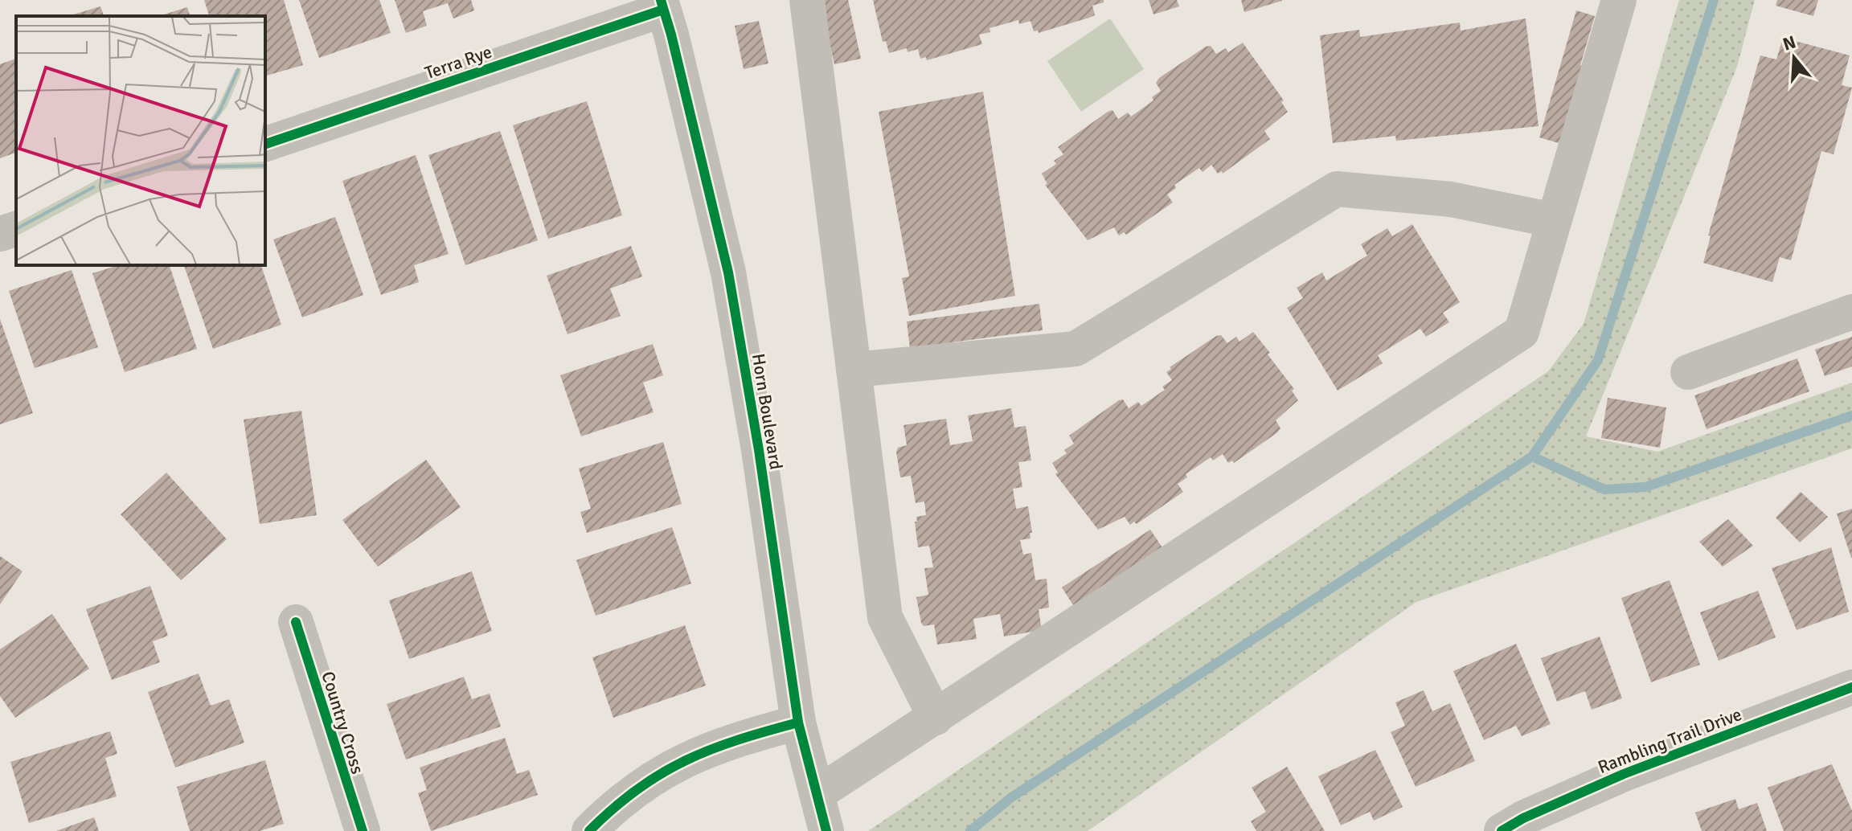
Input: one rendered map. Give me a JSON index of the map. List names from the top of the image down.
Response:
{
  "streets": {
    "street": [
      "Terra Rye",
      "Horn Boulevard",
      "Country Cross",
      "Rambling Trail Drive"
    ]
  },
  "crossings": [
    ["Terra Rye", "Horn Boulevard"]
  ],
  "north": "top"
}
